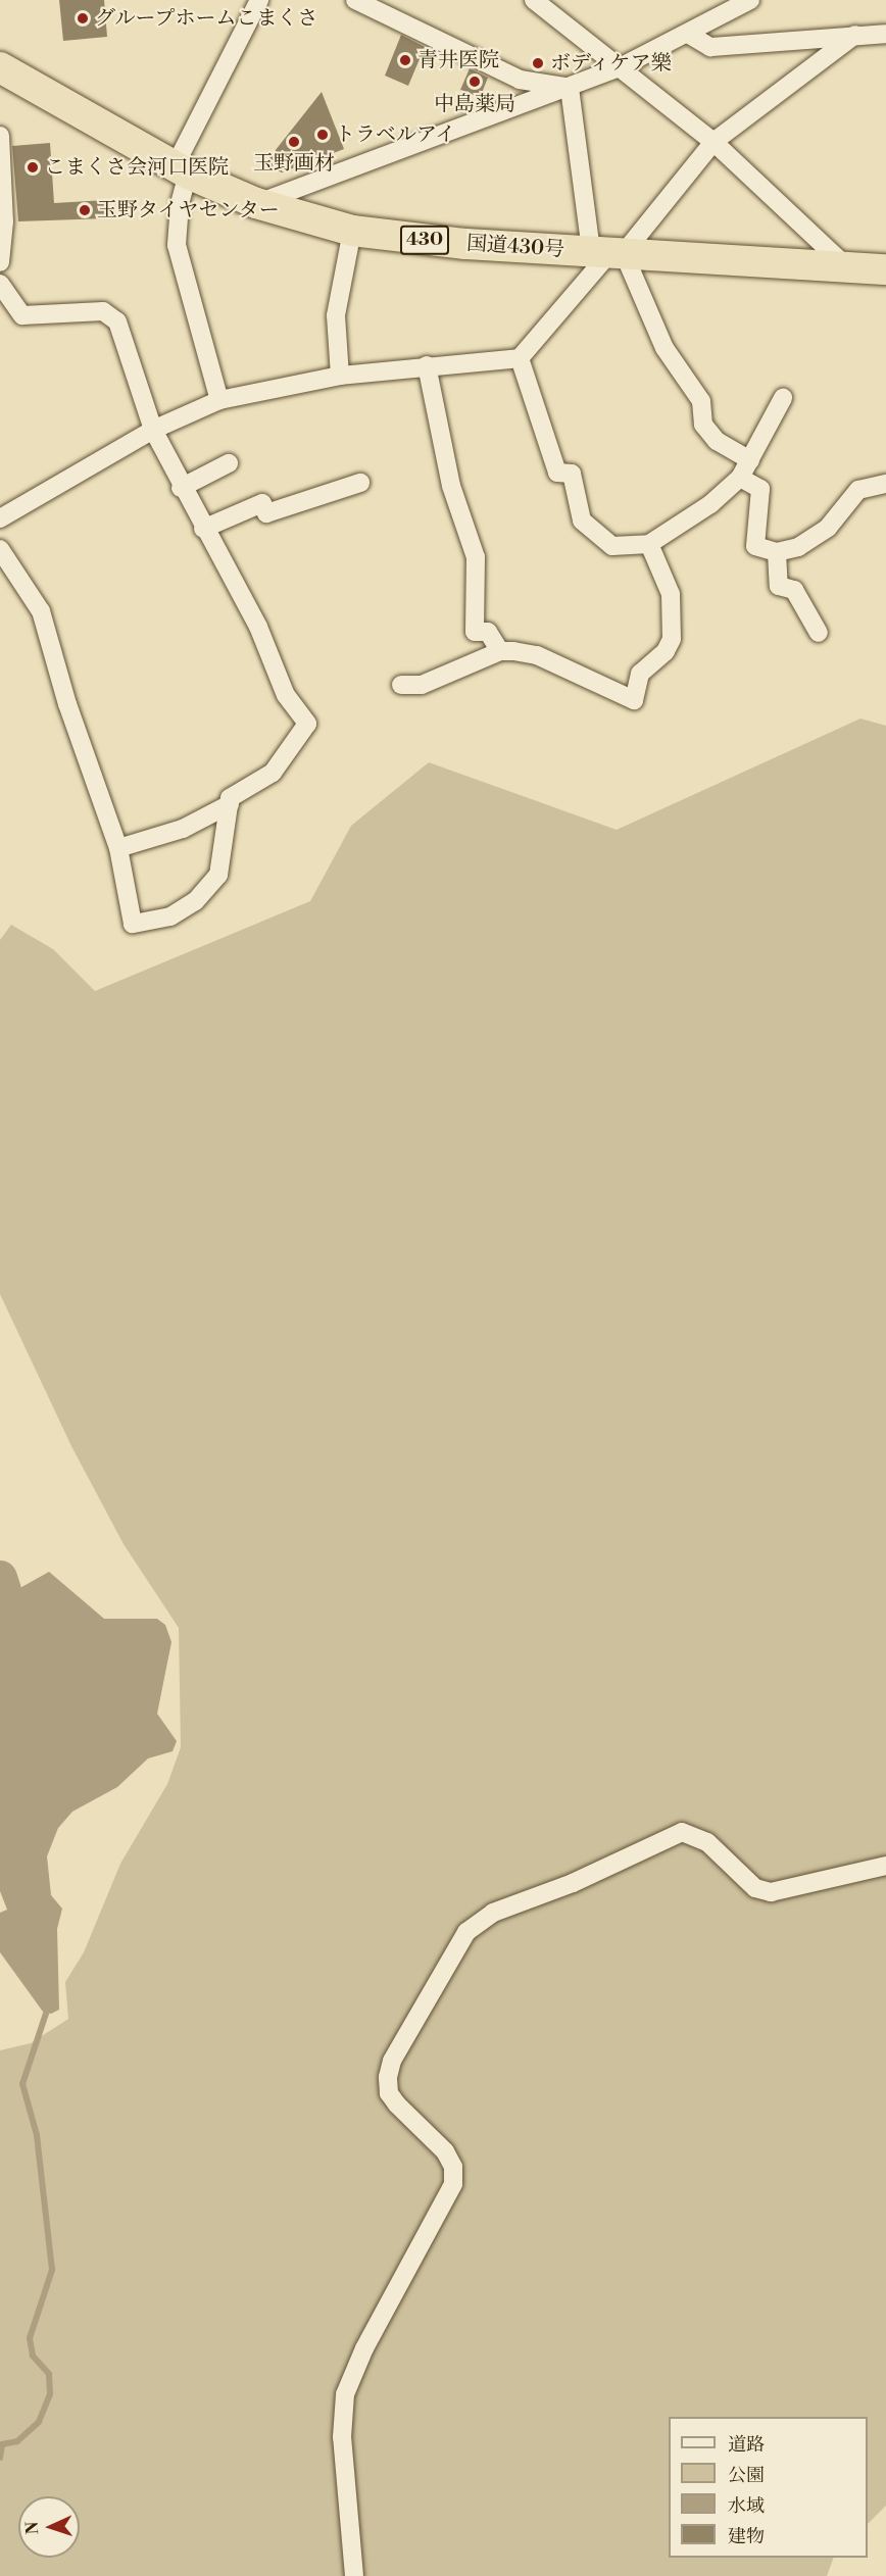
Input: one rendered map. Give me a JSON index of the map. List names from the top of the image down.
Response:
{
  "streets": {
    "highway": ["430", "国道430号"]
  },
  "places": [
    "グループホームこまくさ",
    "青井医院",
    "ボディケア樂",
    "中島薬局",
    "トラベルアイ",
    "玉野画材",
    "こまくさ会河口医院",
    "玉野タイヤセンター"
  ],
  "legend": [
    "道路",
    "公園",
    "水域",
    "建物"
  ],
  "north": "left"
}
